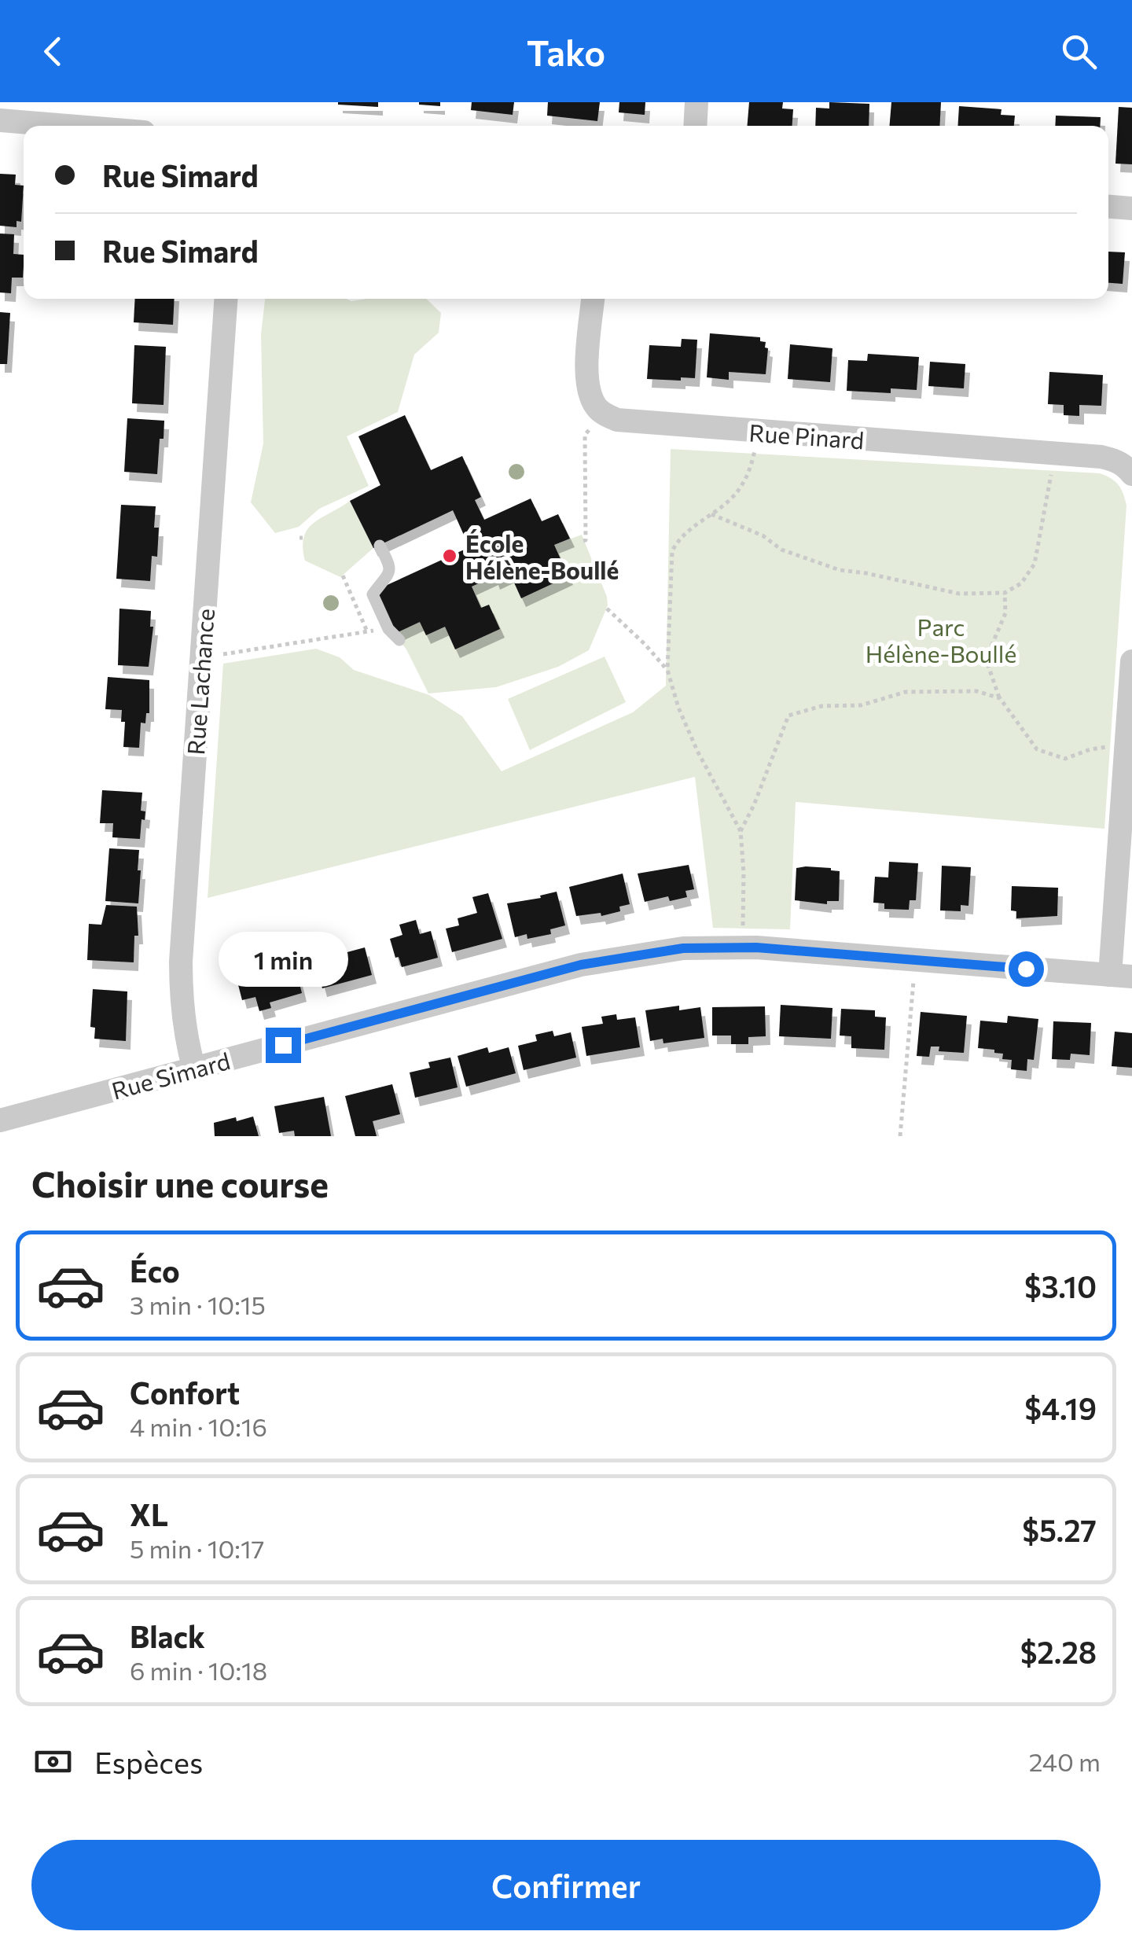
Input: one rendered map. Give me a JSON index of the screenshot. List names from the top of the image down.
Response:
{
  "streets": {
    "street": ["Rue Pinard", "Rue Lachance", "Rue Simard"]
  },
  "crossings": [
    ["Rue Lachance", "Rue Simard"]
  ],
  "parks": ["Parc Hélène-Boullé"],
  "places": ["École Hélène-Boullé"],
  "page": {
    "header": "Tako",
    "banner": ["Rue Simard", "Rue Simard"],
    "bubble": "1 min",
    "heading": "Choisir une course",
    "list": [
      {
        "name": "Éco",
        "note": "3 min · 10:15",
        "value": "$3.10"
      },
      {
        "name": "Confort",
        "note": "4 min · 10:16",
        "value": "$4.19"
      },
      {
        "name": "XL",
        "note": "5 min · 10:17",
        "value": "$5.27"
      },
      {
        "name": "Black",
        "note": "6 min · 10:18",
        "value": "$2.28"
      }
    ],
    "pay": ["Espèces", "240 m"],
    "buttons": "Confirmer"
  }
}
